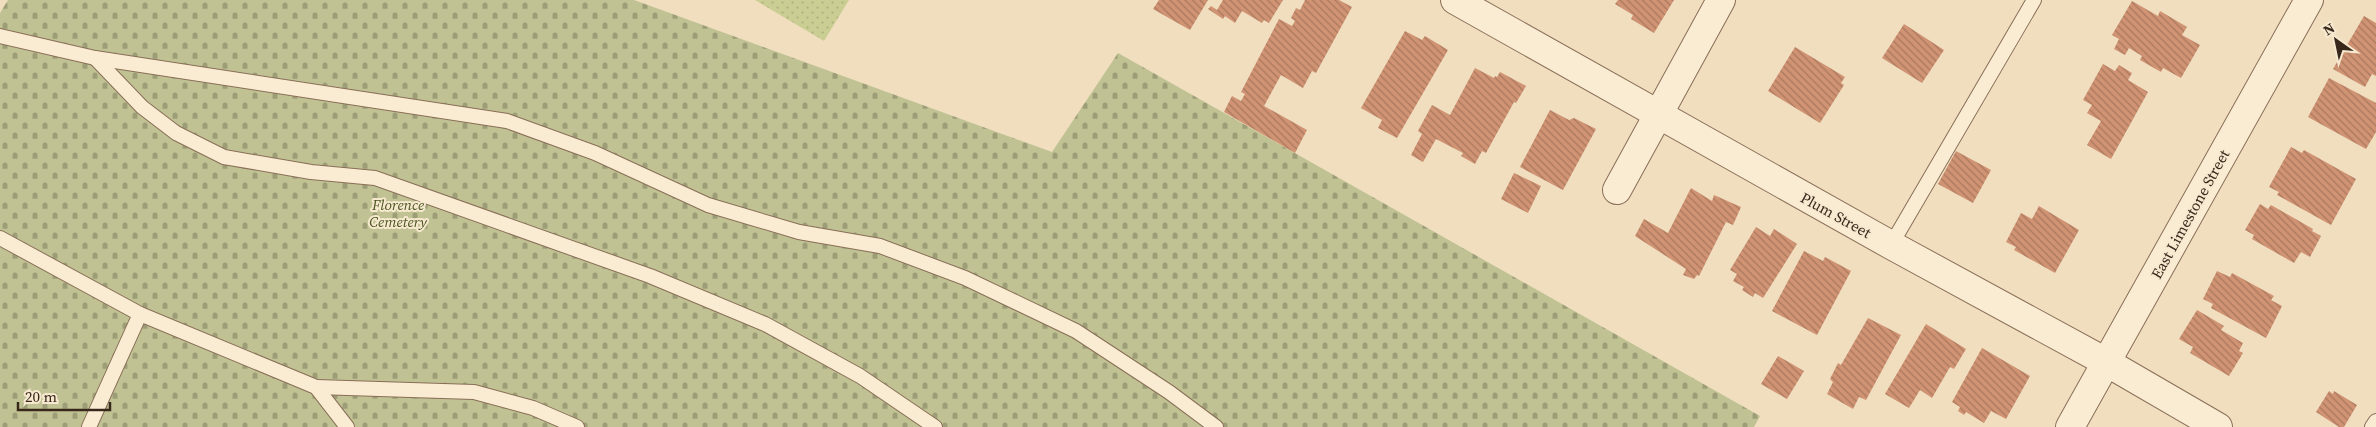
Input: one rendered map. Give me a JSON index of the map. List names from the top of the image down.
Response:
{
  "streets": {
    "street": ["East Limestone Street", "Plum Street"]
  },
  "crossings": [
    ["East Limestone Street", "Plum Street"]
  ],
  "parks": ["Florence Cemetery"],
  "scale_bar": "20 m",
  "north": "top left"
}
